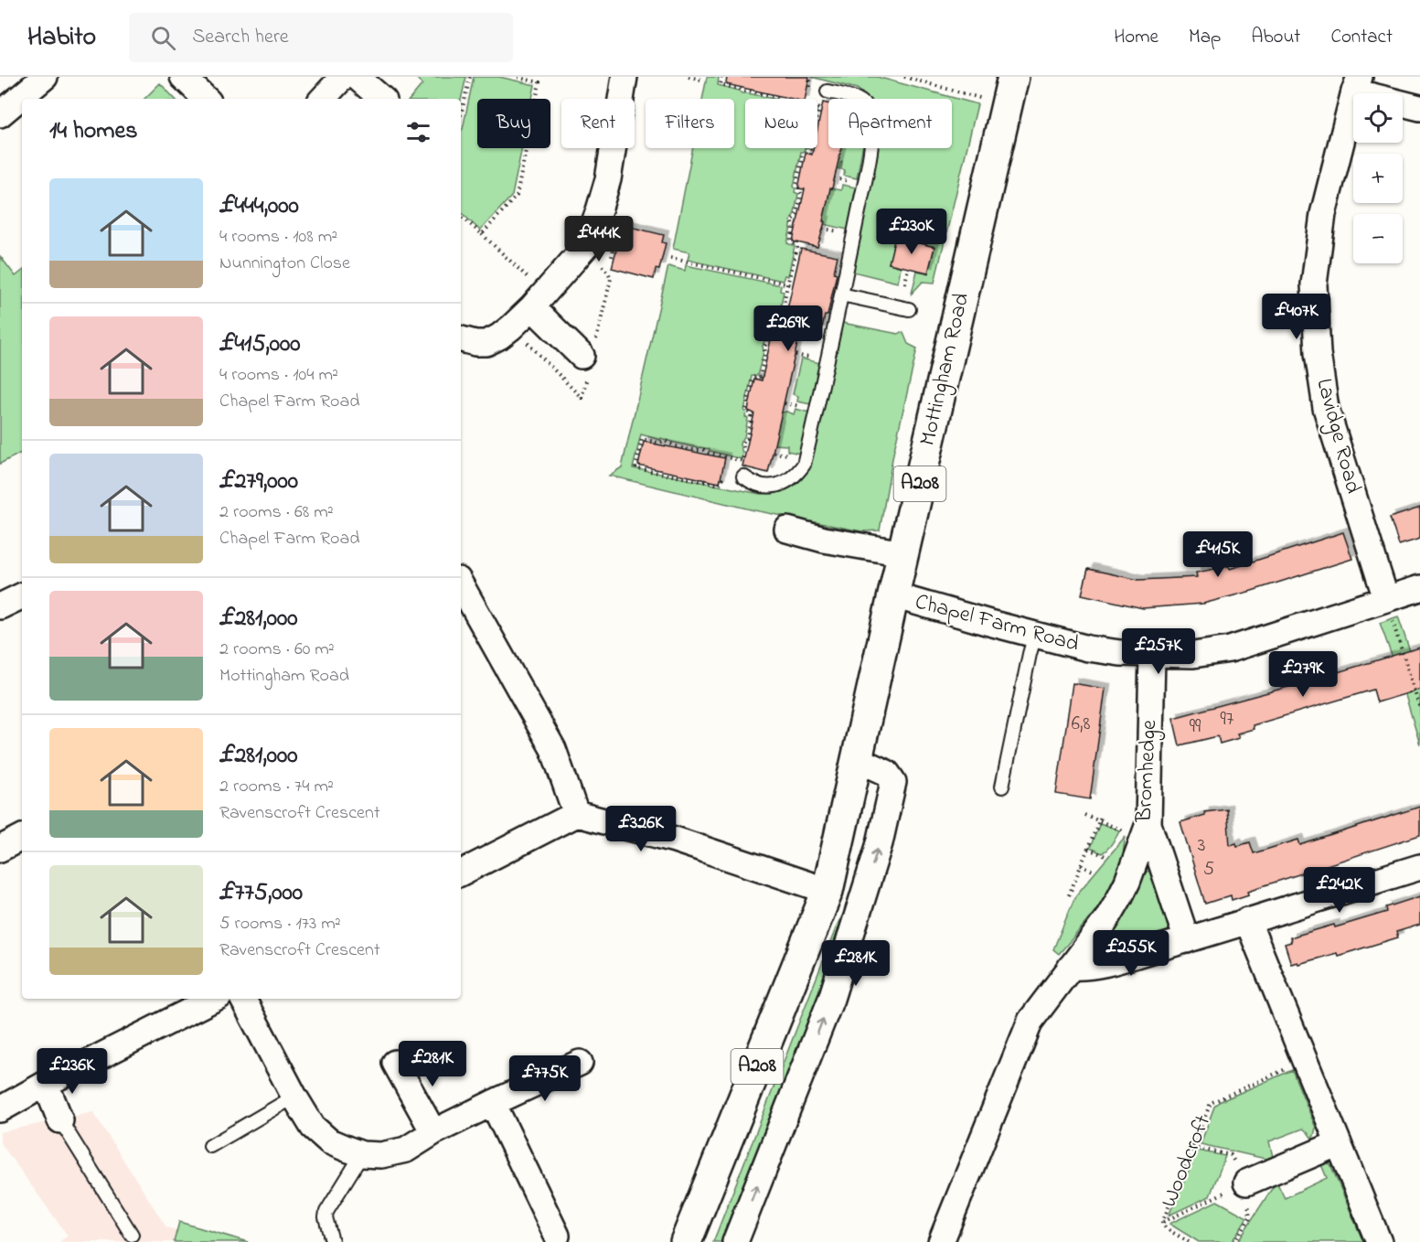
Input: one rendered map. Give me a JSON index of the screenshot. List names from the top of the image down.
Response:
{
  "streets": {
    "main road": ["Mottingham Road", "A208"],
    "street": ["Lavidge Road", "Chapel Farm Road", "Bromhedge"],
    "path": ["Woodcroft"]
  },
  "crossings": [
    ["Mottingham Road", "Chapel Farm Road"],
    ["Lavidge Road", "Chapel Farm Road"],
    ["Chapel Farm Road", "Bromhedge"]
  ],
  "house_numbers": [
    "97",
    "6,8",
    "99",
    "3",
    "5"
  ],
  "page": {
    "header": "Habito",
    "search": "Search here",
    "nav": [
      "Home",
      "Map",
      "About",
      "Contact"
    ],
    "map_buttons": ["+", "−"],
    "chip": [
      "Buy",
      "Rent",
      "Filters",
      "New",
      "Apartment"
    ],
    "heading": "14 homes",
    "list": [
      {
        "name": "£444,000",
        "note": "4 rooms · 108 m² · Nunnington Close"
      },
      {
        "name": "£415,000",
        "note": "4 rooms · 104 m² · Chapel Farm Road"
      },
      {
        "name": "£279,000",
        "note": "2 rooms · 68 m² · Chapel Farm Road"
      },
      {
        "name": "£281,000",
        "note": "2 rooms · 60 m² · Mottingham Road"
      },
      {
        "name": "£281,000",
        "note": "2 rooms · 74 m² · Ravenscroft Crescent"
      },
      {
        "name": "£775,000",
        "note": "5 rooms · 173 m² · Ravenscroft Crescent"
      }
    ],
    "price": [
      "£230K",
      "£444K",
      "£407K",
      "£269K",
      "£415K",
      "£257K",
      "£279K",
      "£326K",
      "£242K",
      "£255K",
      "£281K",
      "£281K",
      "£236K",
      "£775K"
    ]
  }
}
